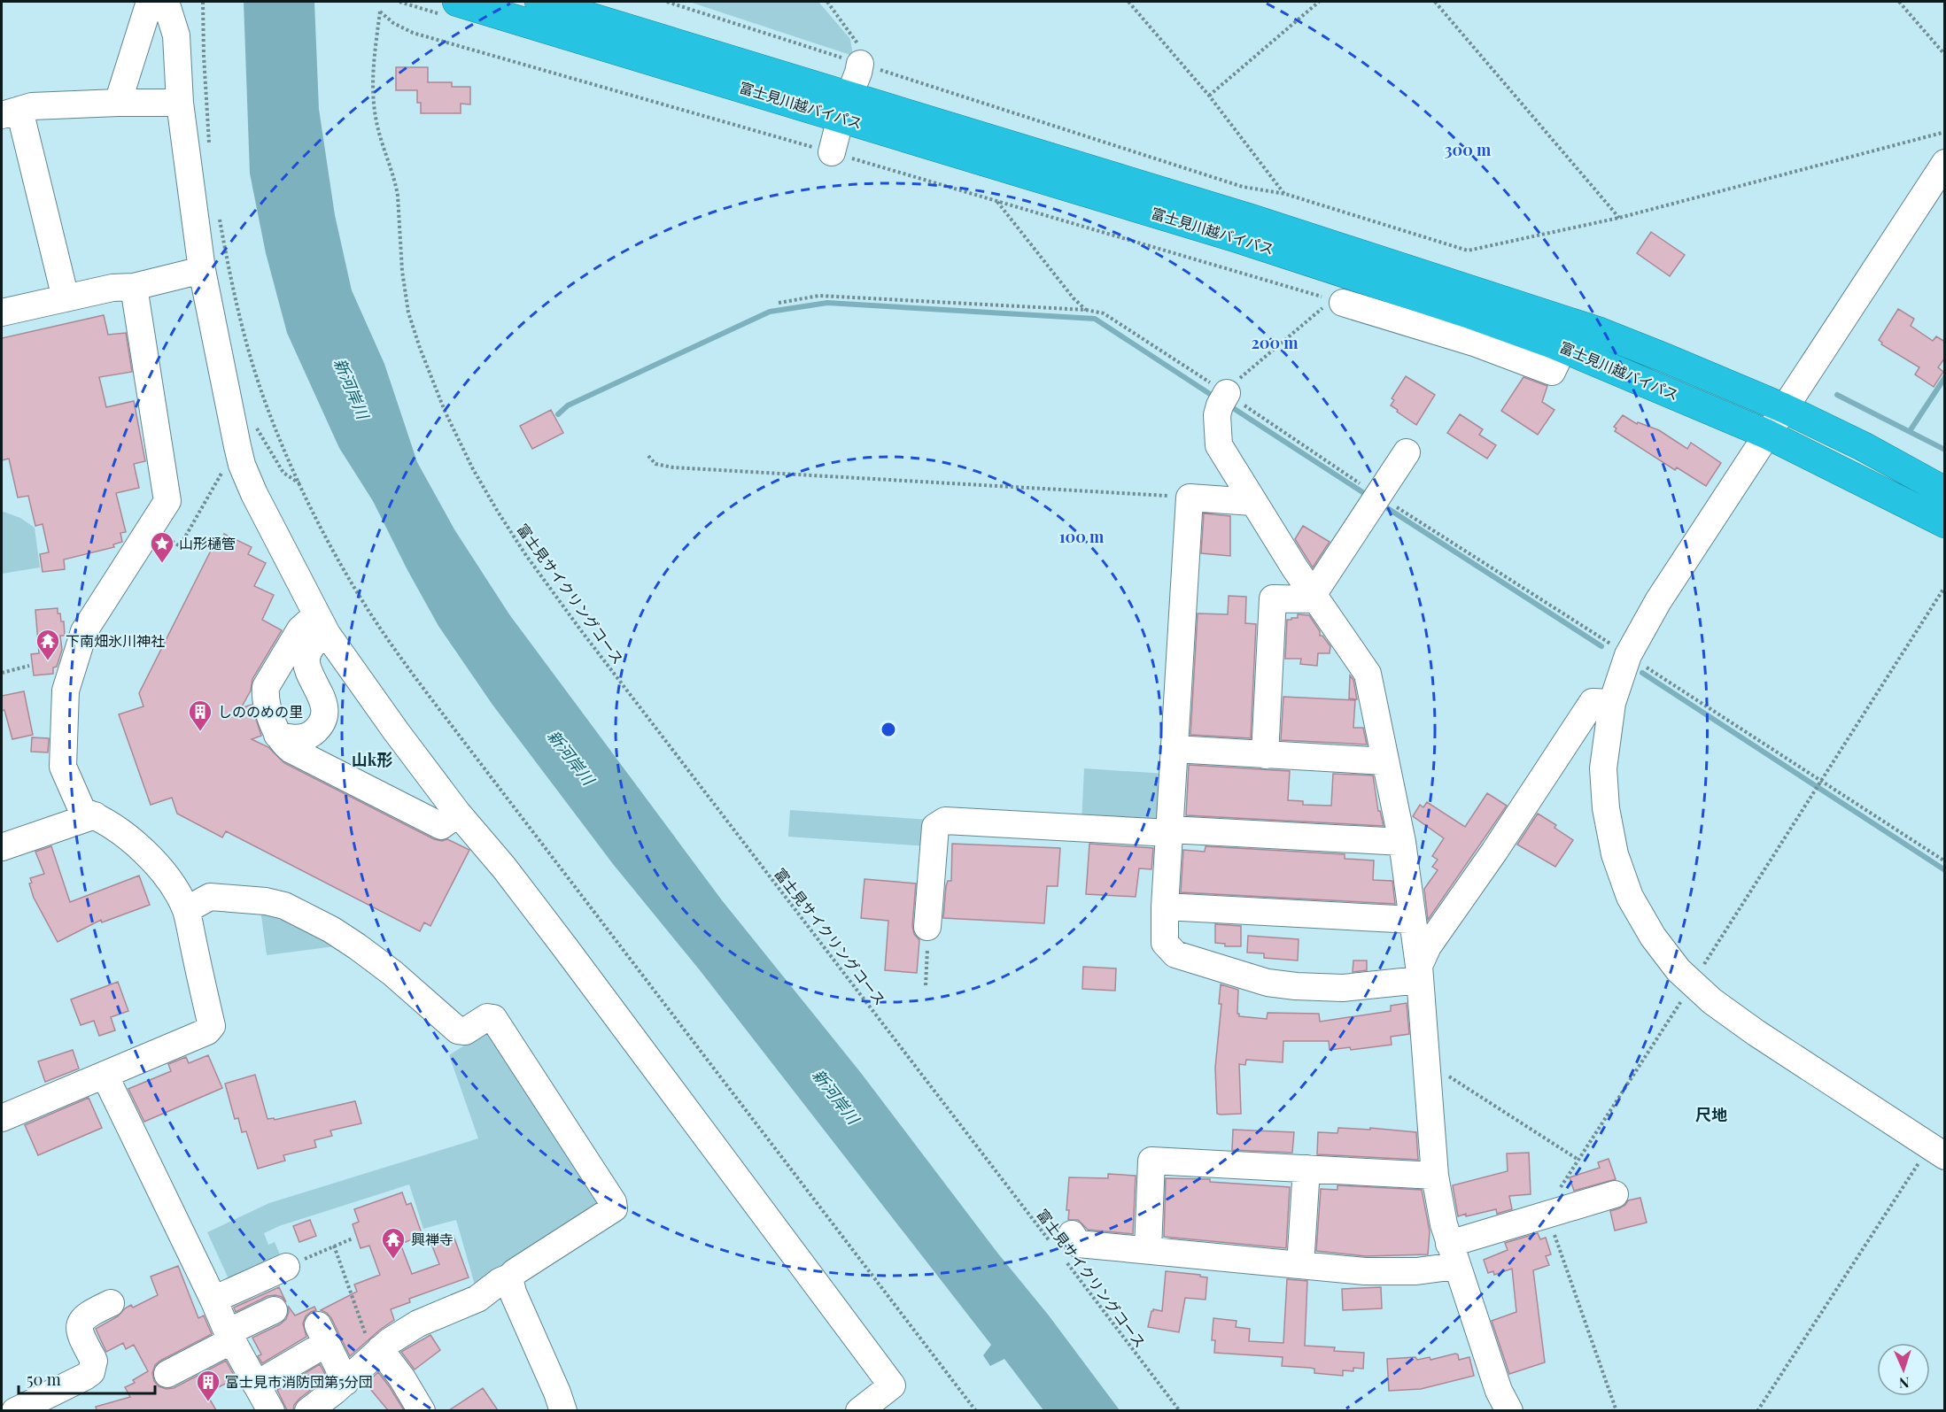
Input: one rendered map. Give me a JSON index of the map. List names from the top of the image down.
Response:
{
  "streets": {
    "highway": ["富士見川越バイパス"],
    "path": ["富士見サイクリングコース"]
  },
  "districts": ["山k形", "尺地"],
  "water": ["新河岸川"],
  "places": {
    "place": ["山形樋管"],
    "temple": ["下南畑氷川神社", "興禅寺"],
    "building": ["しののめの里", "富士見市消防団第5分団"]
  },
  "scale_bar": "50 m",
  "north": "bottom",
  "rings": ["300 m", "200 m", "100 m"]
}
